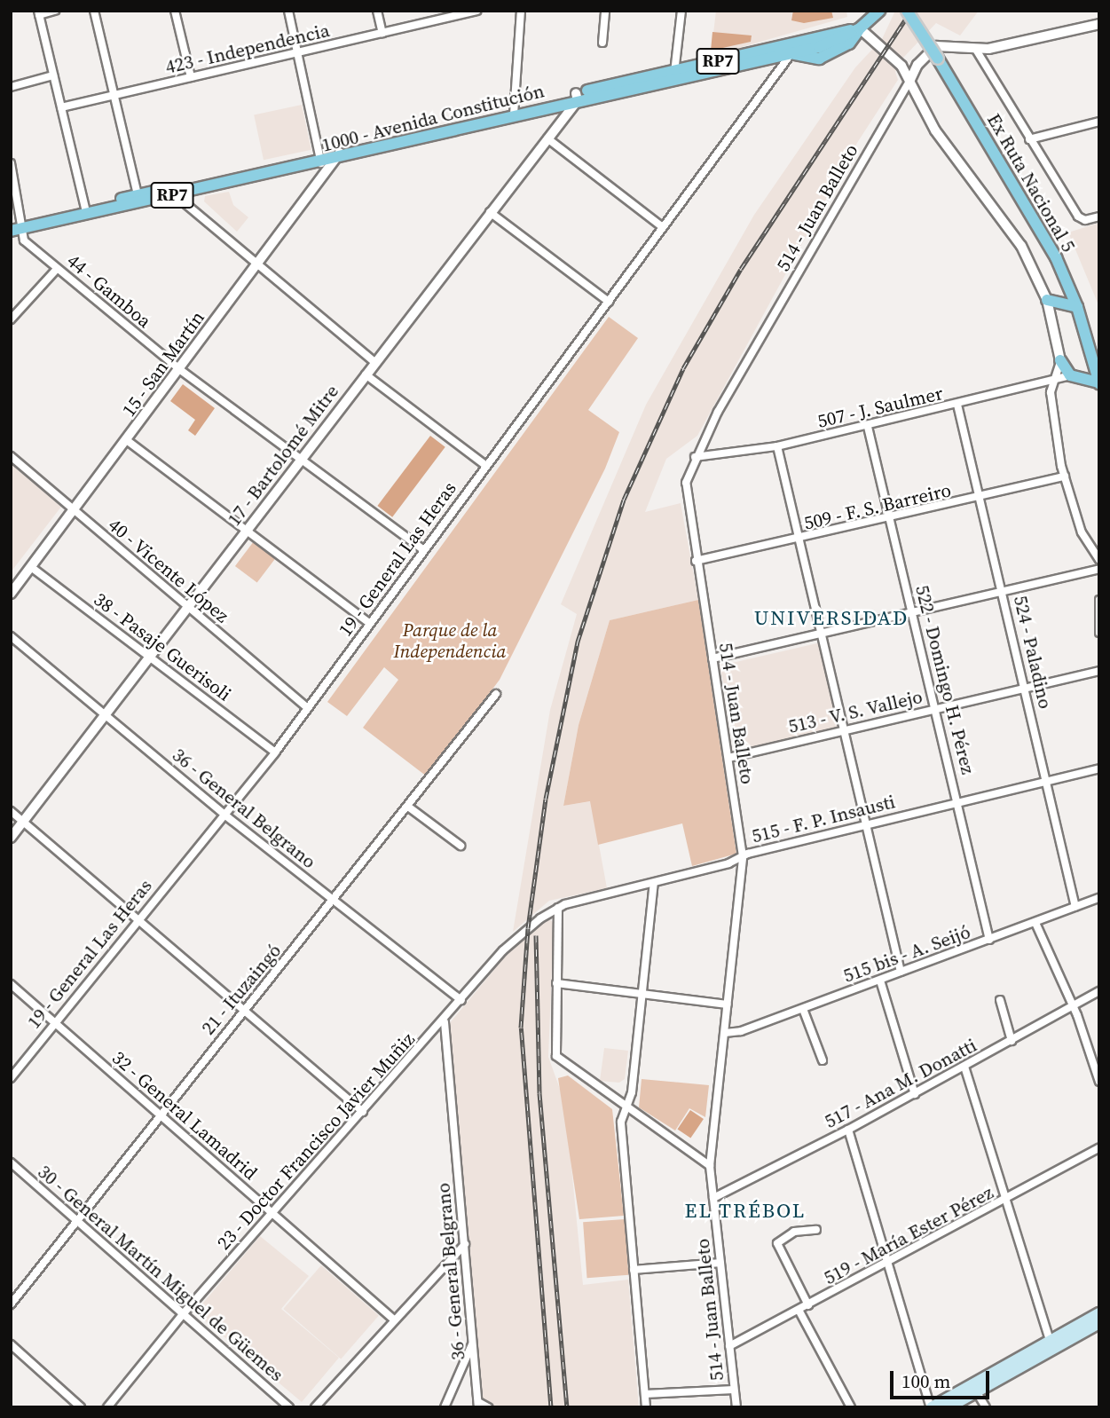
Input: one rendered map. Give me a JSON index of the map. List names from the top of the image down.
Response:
{
  "streets": {
    "main road": ["RP7", "1000 - Avenida Constitución", "Ex Ruta Nacional 5"],
    "street": [
      "423 - Independencia",
      "514 - Juan Balleto",
      "44 - Gamboa",
      "15 - San Martín",
      "507 - J. Saulmer",
      "17 - Bartolomé Mitre",
      "509 - F. S. Barreiro",
      "19 - General Las Heras",
      "40 - Vicente López",
      "38 - Pasaje Guerisoli",
      "524 - Paladino",
      "522 - Domingo H. Pérez",
      "513 - V. S. Vallejo",
      "36 - General Belgrano",
      "515 - F. P. Insausti",
      "515 bis - A. Seijó",
      "21 - Ituzaingó",
      "517 - Ana M. Donatti",
      "32 - General Lamadrid",
      "23 - Doctor Francisco Javier Muñiz",
      "519 - María Ester Pérez",
      "30 - General Martín Miguel de Güemes"
    ]
  },
  "crossings": [
    ["1000 - Avenida Constitución", "44 - Gamboa"],
    ["1000 - Avenida Constitución", "15 - San Martín"],
    ["1000 - Avenida Constitución", "17 - Bartolomé Mitre"],
    ["1000 - Avenida Constitución", "19 - General Las Heras"],
    ["514 - Juan Balleto", "507 - J. Saulmer"],
    ["514 - Juan Balleto", "509 - F. S. Barreiro"],
    ["514 - Juan Balleto", "513 - V. S. Vallejo"],
    ["514 - Juan Balleto", "515 - F. P. Insausti"],
    ["514 - Juan Balleto", "515 bis - A. Seijó"],
    ["514 - Juan Balleto", "517 - Ana M. Donatti"],
    ["514 - Juan Balleto", "519 - María Ester Pérez"],
    ["44 - Gamboa", "15 - San Martín"],
    ["44 - Gamboa", "17 - Bartolomé Mitre"],
    ["44 - Gamboa", "19 - General Las Heras"],
    ["15 - San Martín", "40 - Vicente López"],
    ["15 - San Martín", "38 - Pasaje Guerisoli"],
    ["507 - J. Saulmer", "524 - Paladino"],
    ["507 - J. Saulmer", "522 - Domingo H. Pérez"],
    ["17 - Bartolomé Mitre", "40 - Vicente López"],
    ["17 - Bartolomé Mitre", "38 - Pasaje Guerisoli"],
    ["17 - Bartolomé Mitre", "36 - General Belgrano"],
    ["509 - F. S. Barreiro", "524 - Paladino"],
    ["509 - F. S. Barreiro", "522 - Domingo H. Pérez"],
    ["19 - General Las Heras", "40 - Vicente López"],
    ["19 - General Las Heras", "38 - Pasaje Guerisoli"],
    ["19 - General Las Heras", "36 - General Belgrano"],
    ["19 - General Las Heras", "32 - General Lamadrid"],
    ["524 - Paladino", "513 - V. S. Vallejo"],
    ["524 - Paladino", "515 - F. P. Insausti"],
    ["524 - Paladino", "515 bis - A. Seijó"],
    ["522 - Domingo H. Pérez", "513 - V. S. Vallejo"],
    ["522 - Domingo H. Pérez", "515 - F. P. Insausti"],
    ["522 - Domingo H. Pérez", "515 bis - A. Seijó"],
    ["36 - General Belgrano", "21 - Ituzaingó"],
    ["36 - General Belgrano", "23 - Doctor Francisco Javier Muñiz"],
    ["515 - F. P. Insausti", "23 - Doctor Francisco Javier Muñiz"],
    ["21 - Ituzaingó", "32 - General Lamadrid"],
    ["21 - Ituzaingó", "30 - General Martín Miguel de Güemes"],
    ["32 - General Lamadrid", "23 - Doctor Francisco Javier Muñiz"],
    ["23 - Doctor Francisco Javier Muñiz", "30 - General Martín Miguel de Güemes"]
  ],
  "districts": ["UNIVERSIDAD", "EL TRÉBOL"],
  "parks": ["Parque de la Independencia"],
  "scale_bar": "100 m"
}
